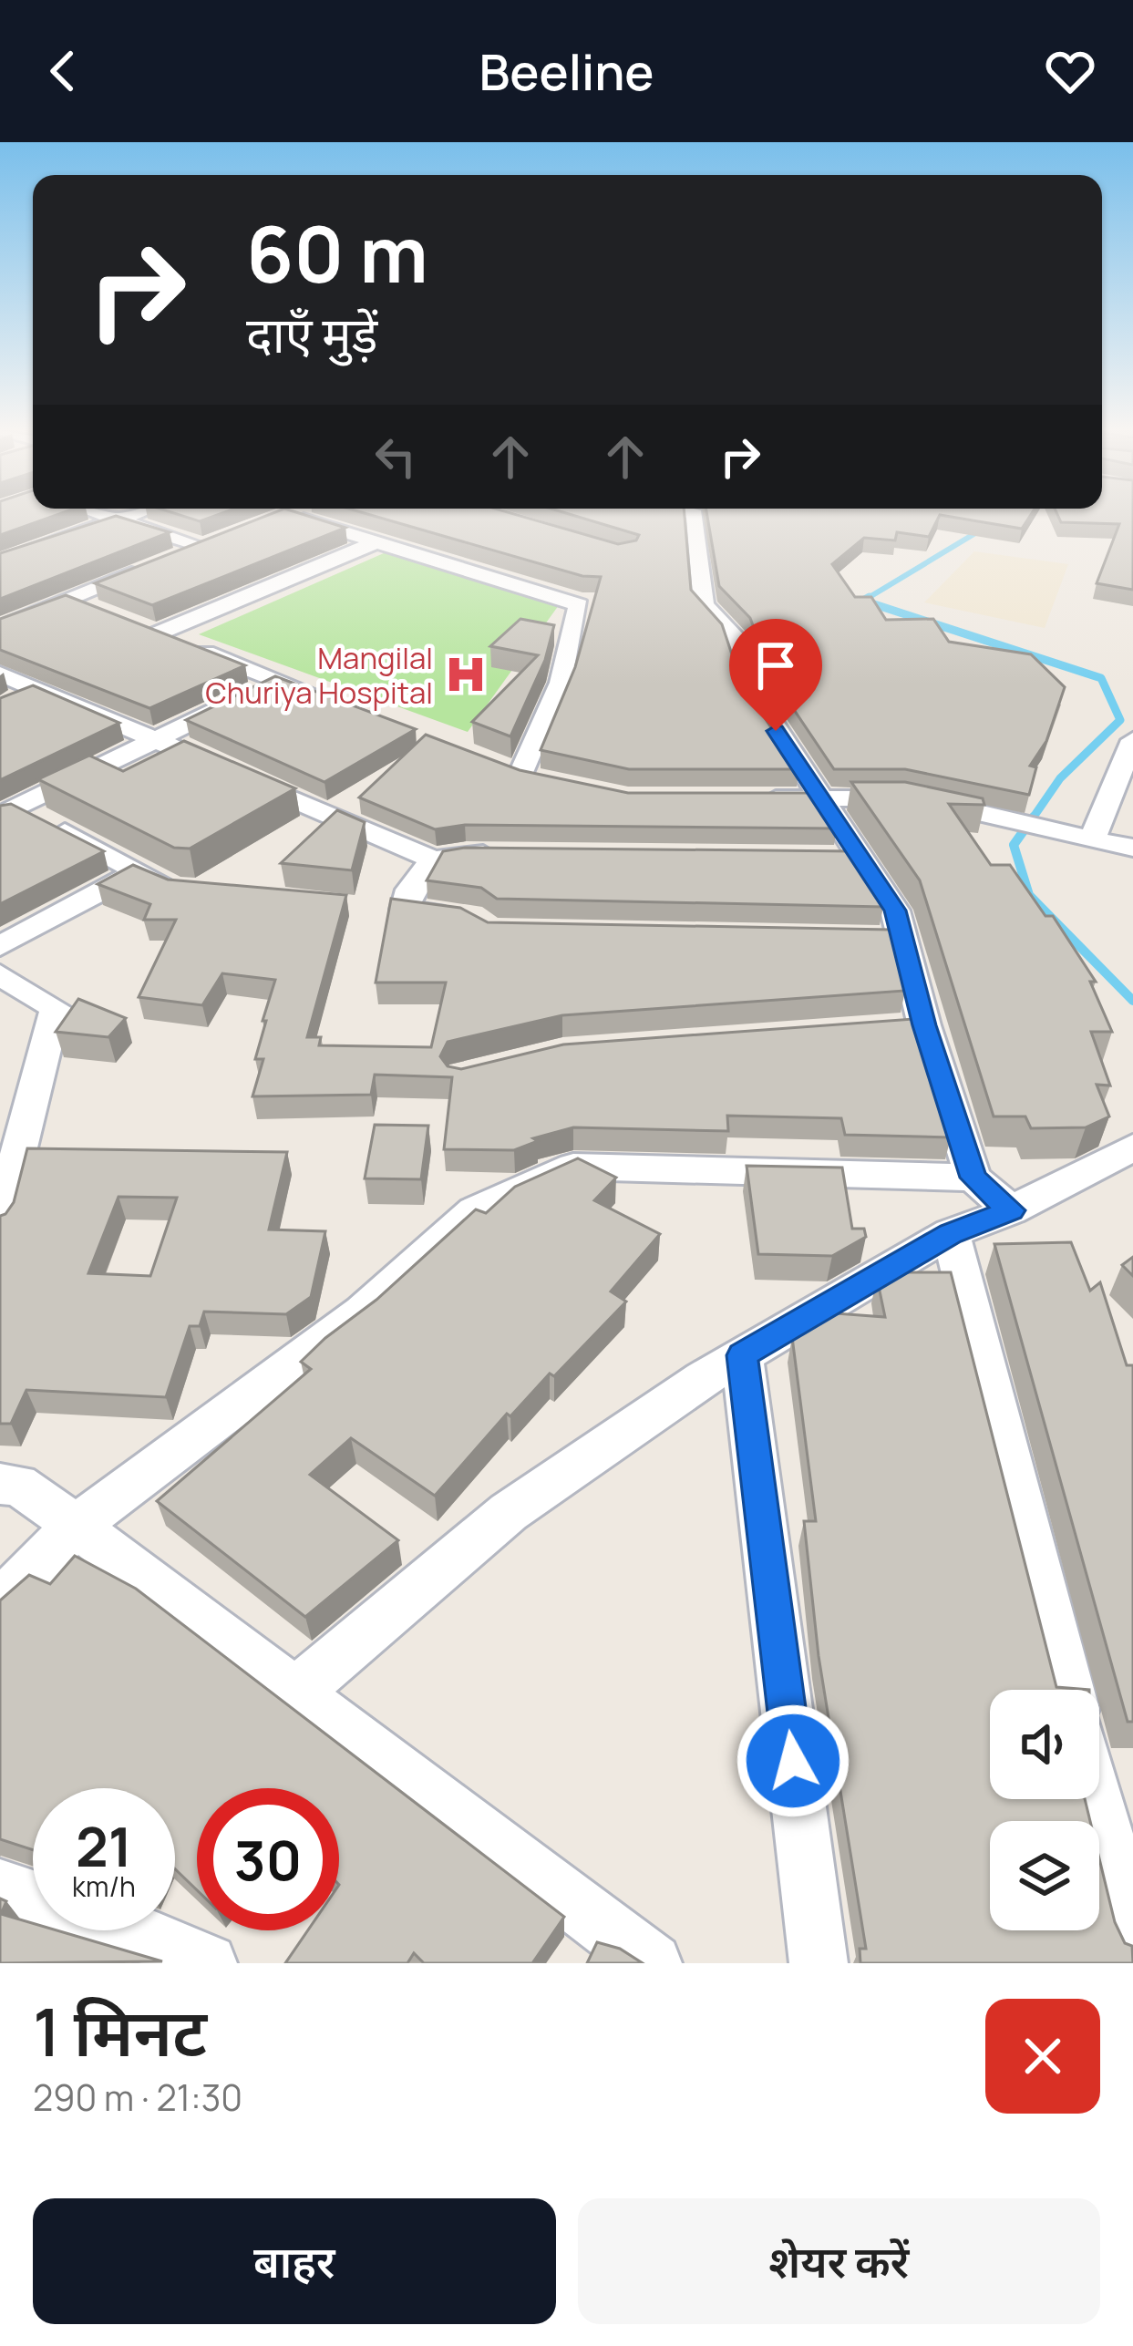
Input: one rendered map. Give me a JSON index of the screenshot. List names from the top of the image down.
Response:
{
  "places": {
    "hospital": ["Mangilal Churiya Hospital"]
  },
  "page": {
    "header": "Beeline",
    "turn": ["60 m", "दाएँ मुड़ें"],
    "speed": "21 km/h",
    "limit": "30",
    "heading": ["1 मिनट", "290 m · 21:30"],
    "buttons": ["बाहर", "शेयर करें"]
  }
}
